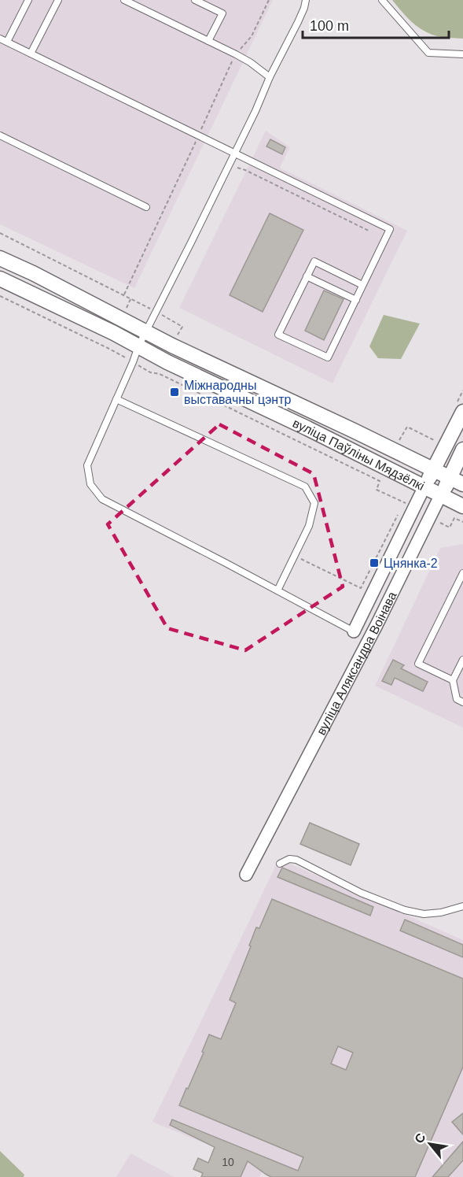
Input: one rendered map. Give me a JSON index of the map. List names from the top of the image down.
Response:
{
  "streets": {
    "street": ["вуліца Паўліны Мядзёлкі", "вуліца Аляксандра Воінава"]
  },
  "crossings": [
    ["вуліца Паўліны Мядзёлкі", "вуліца Аляксандра Воінава"]
  ],
  "places": {
    "transit": ["Міжнародны выставачны цэнтр", "Цнянка-2"]
  },
  "house_numbers": ["10"],
  "scale_bar": "100 m",
  "north": "top left"
}
